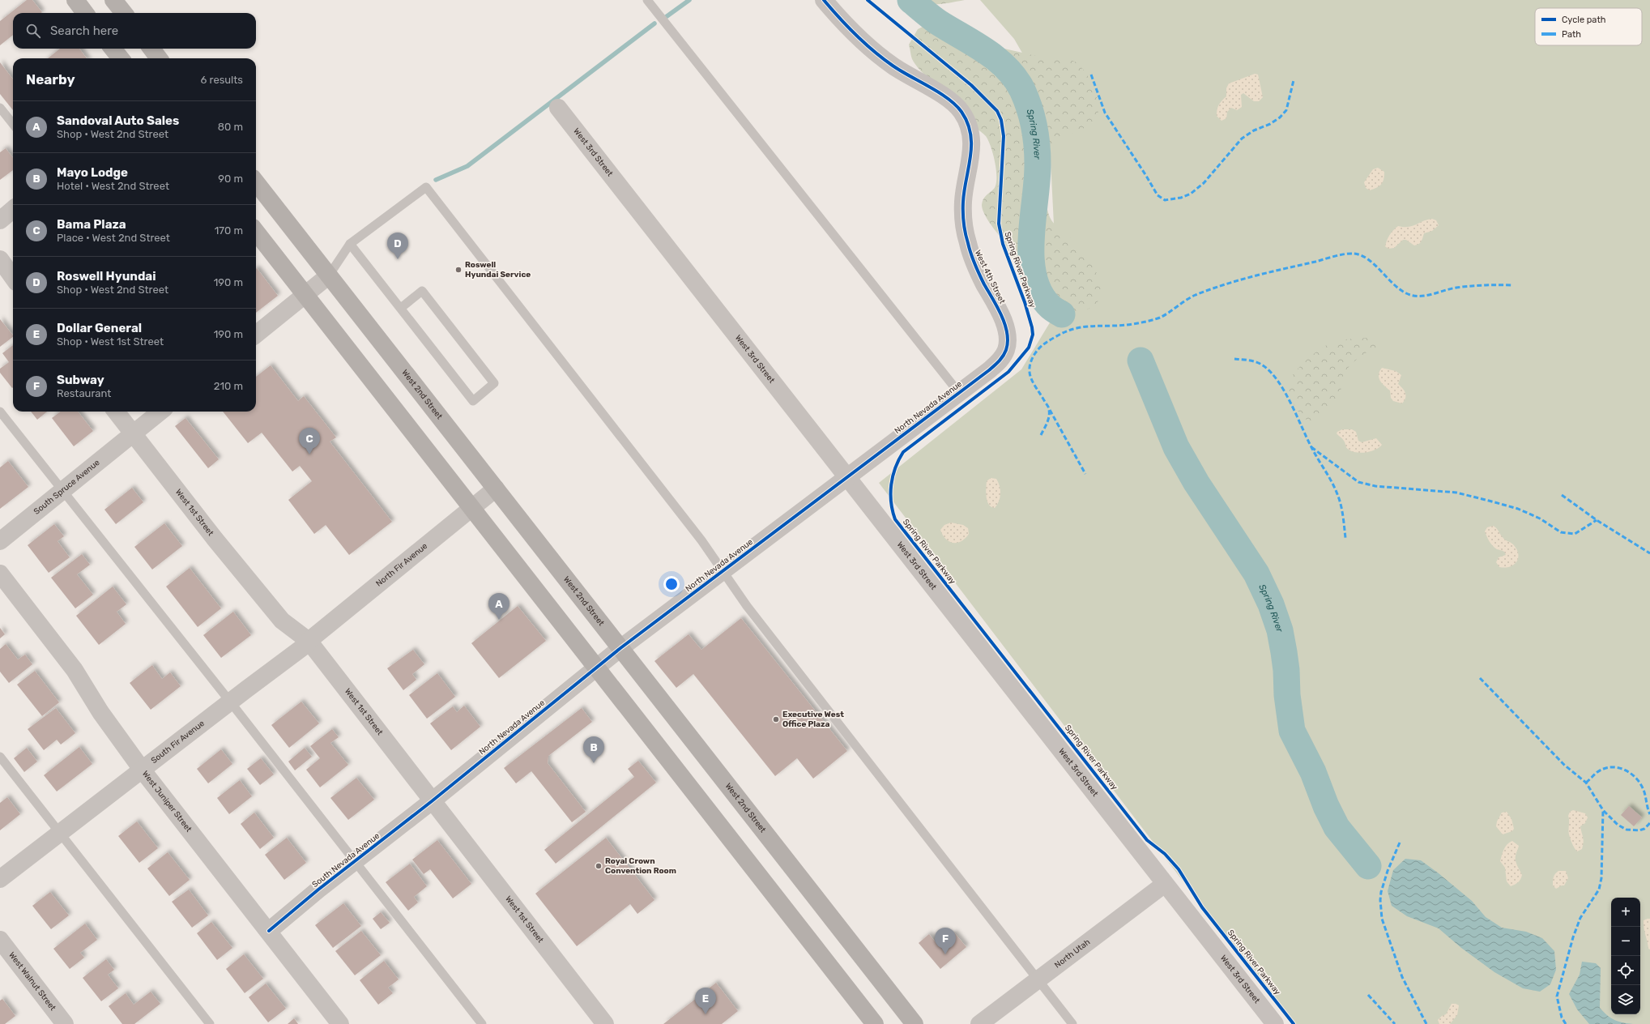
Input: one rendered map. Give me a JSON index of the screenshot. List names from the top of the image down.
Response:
{
  "streets": {
    "main road": ["West 2nd Street"],
    "street": [
      "West 3rd Street",
      "West 4th Street",
      "North Nevada Avenue",
      "South Spruce Avenue",
      "West 1st Street",
      "North Fir Avenue",
      "South Fir Avenue",
      "West Juniper Street",
      "South Nevada Avenue",
      "North Utah",
      "West Walnut Street"
    ],
    "cycle path": ["Spring River Parkway"]
  },
  "crossings": [
    ["West 3rd Street", "North Nevada Avenue"],
    ["West 3rd Street", "North Utah"],
    ["West 4th Street", "North Nevada Avenue"],
    ["West 2nd Street", "North Nevada Avenue"],
    ["West 2nd Street", "North Fir Avenue"],
    ["North Nevada Avenue", "West 1st Street"],
    ["North Nevada Avenue", "South Nevada Avenue"],
    ["South Spruce Avenue", "West 1st Street"],
    ["West 1st Street", "North Fir Avenue"],
    ["West 1st Street", "South Fir Avenue"],
    ["West 1st Street", "South Nevada Avenue"],
    ["North Fir Avenue", "South Fir Avenue"],
    ["South Fir Avenue", "West Juniper Street"],
    ["West Juniper Street", "South Nevada Avenue"]
  ],
  "water": ["Spring River"],
  "places": ["Roswell Hyundai Service", "Executive West Office Plaza", "Royal Crown Convention Room"],
  "legend": ["Cycle path", "Path"],
  "page": {
    "search": "Search here",
    "heading": ["Nearby", "6 results"],
    "list": [
      {
        "mark": "A",
        "name": "Sandoval Auto Sales",
        "note": "Shop · West 2nd Street",
        "value": "80 m"
      },
      {
        "mark": "B",
        "name": "Mayo Lodge",
        "note": "Hotel · West 2nd Street",
        "value": "90 m"
      },
      {
        "mark": "C",
        "name": "Bama Plaza",
        "note": "Place · West 2nd Street",
        "value": "170 m"
      },
      {
        "mark": "D",
        "name": "Roswell Hyundai",
        "note": "Shop · West 2nd Street",
        "value": "190 m"
      },
      {
        "mark": "E",
        "name": "Dollar General",
        "note": "Shop · West 1st Street",
        "value": "190 m"
      },
      {
        "mark": "F",
        "name": "Subway",
        "note": "Restaurant",
        "value": "210 m"
      }
    ],
    "pins": [
      "D",
      "C",
      "A",
      "B",
      "F",
      "E"
    ],
    "map_buttons": ["+", "−"]
  }
}
